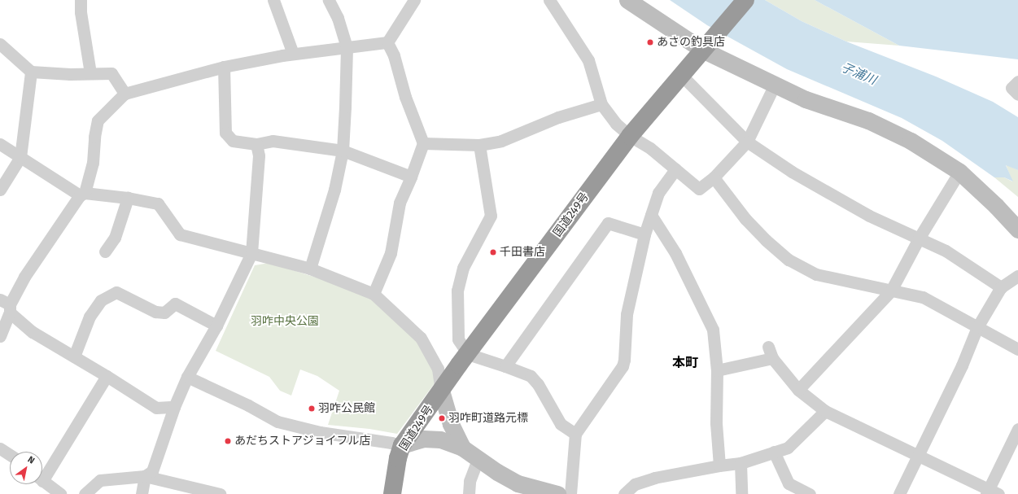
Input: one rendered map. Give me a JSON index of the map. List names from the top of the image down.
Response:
{
  "streets": {
    "highway": ["国道249号"]
  },
  "districts": ["本町"],
  "water": ["子浦川"],
  "parks": ["羽咋中央公園"],
  "places": [
    "あさの釣具店",
    "千田書店",
    "羽咋公民館",
    "羽咋町道路元標",
    "あだちストアジョイフル店"
  ],
  "north": "top right"
}
